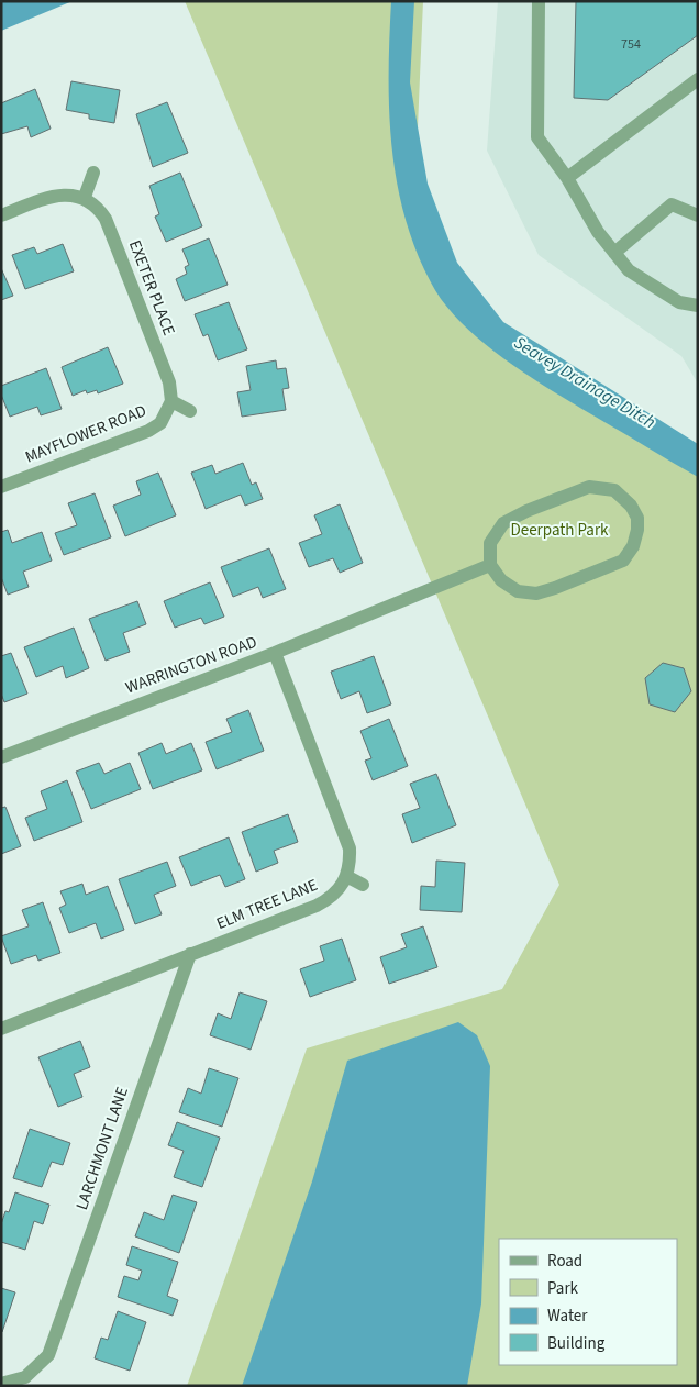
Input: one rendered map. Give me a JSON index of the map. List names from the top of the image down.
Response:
{
  "streets": {
    "street": [
      "EXETER PLACE",
      "MAYFLOWER ROAD",
      "WARRINGTON ROAD",
      "ELM TREE LANE",
      "LARCHMONT LANE"
    ]
  },
  "crossings": [
    ["EXETER PLACE", "MAYFLOWER ROAD"],
    ["ELM TREE LANE", "LARCHMONT LANE"]
  ],
  "water": ["Seavey Drainage Ditch"],
  "parks": ["Deerpath Park"],
  "house_numbers": ["754"],
  "legend": [
    "Road",
    "Park",
    "Water",
    "Building"
  ]
}
